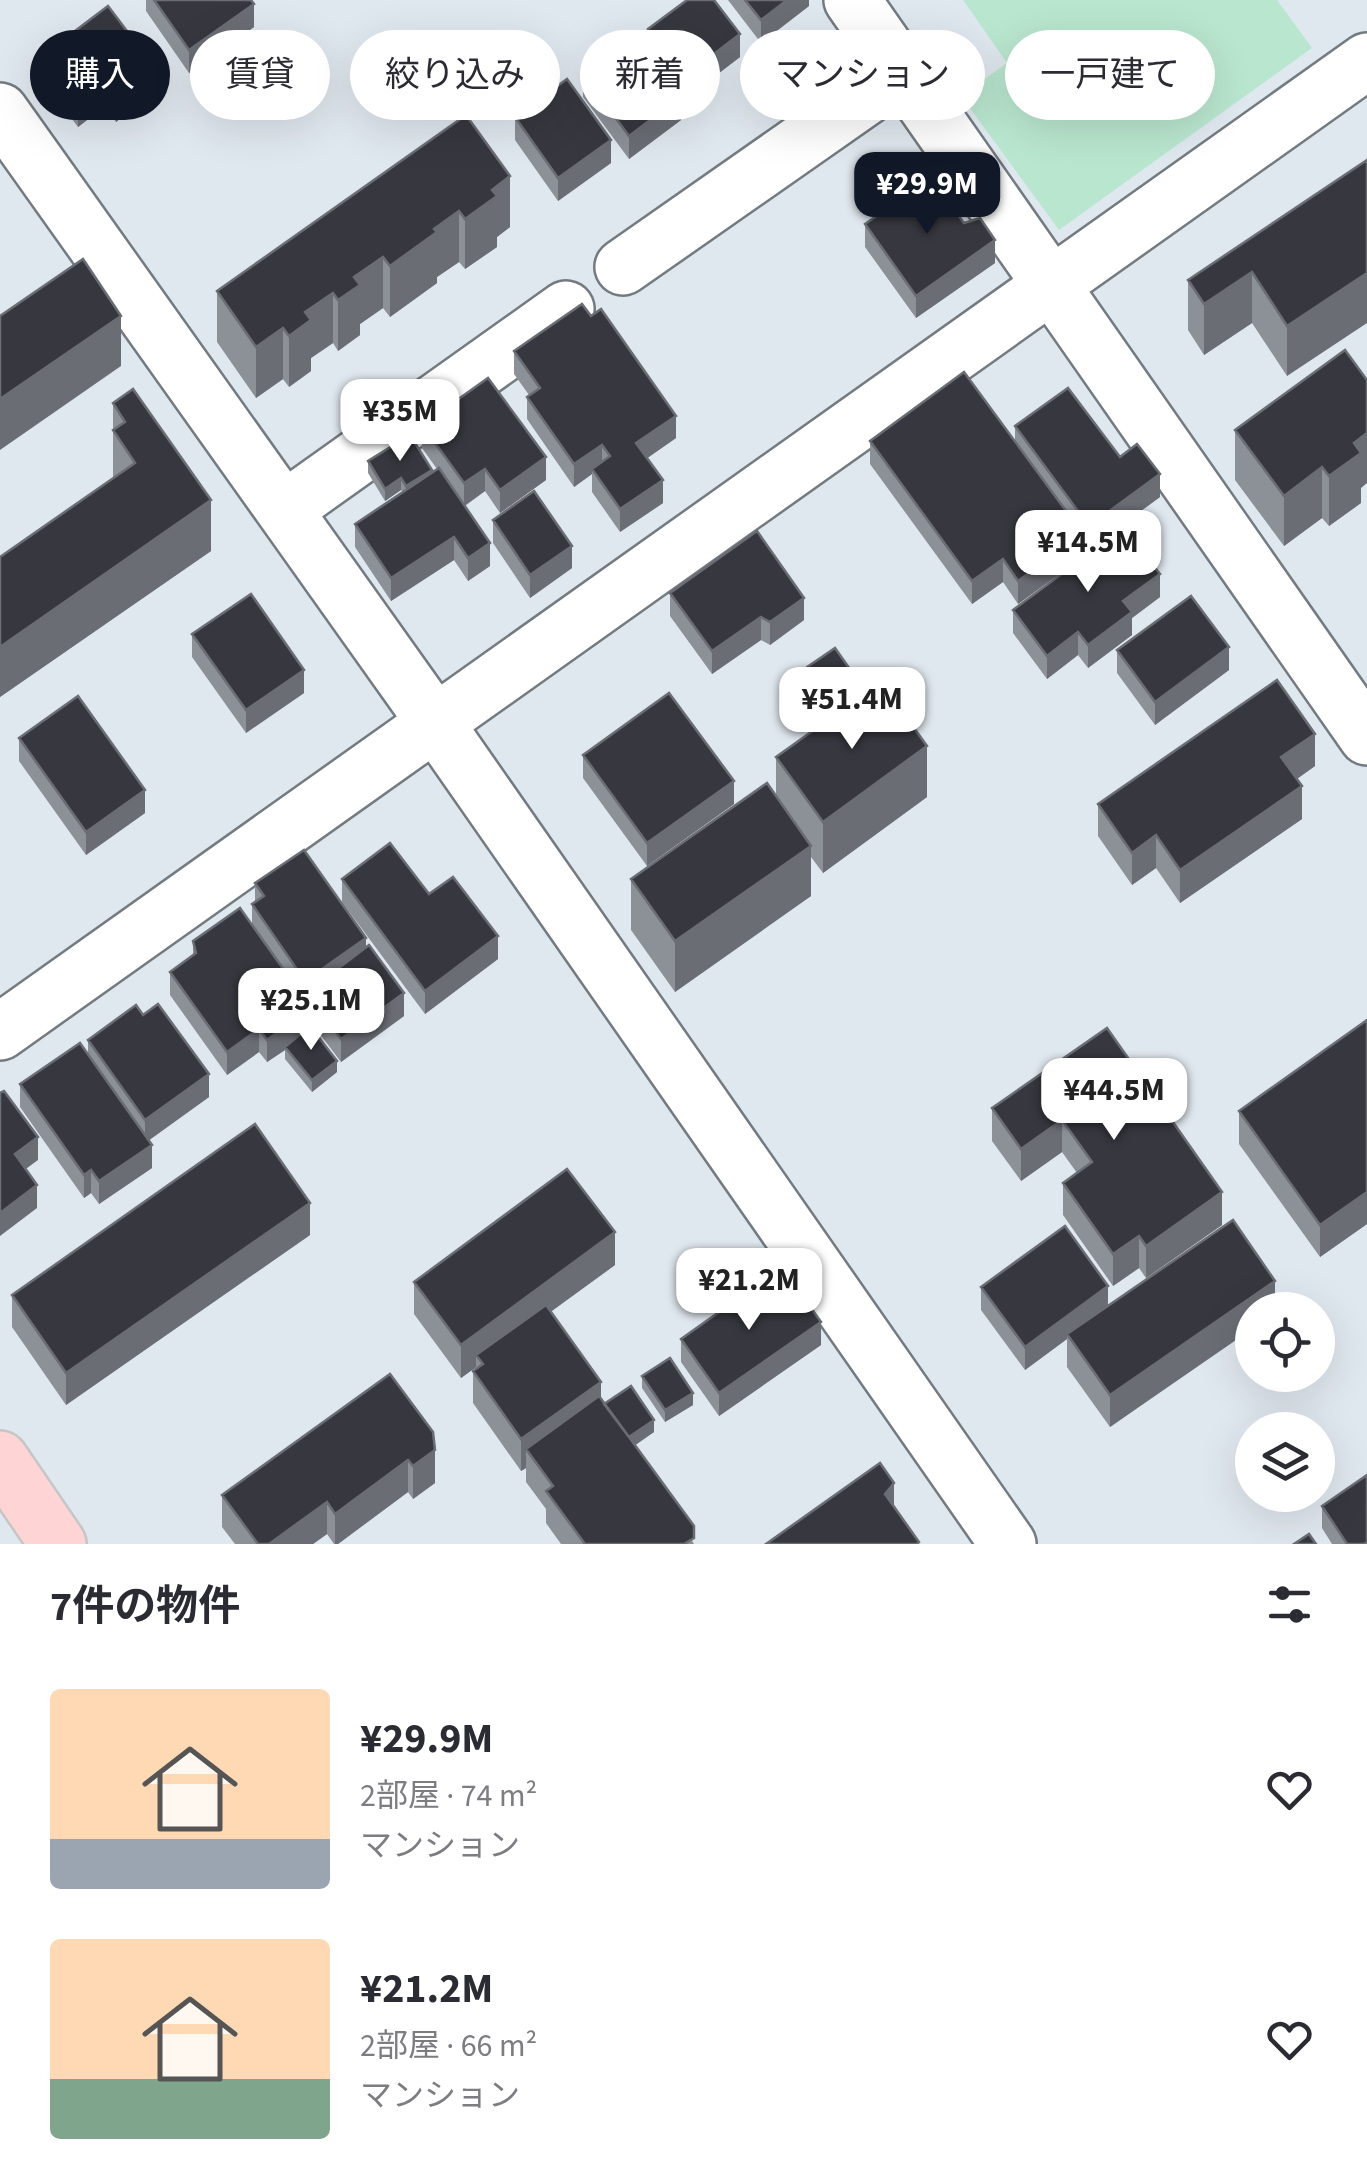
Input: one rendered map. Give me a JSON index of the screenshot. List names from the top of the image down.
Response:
{
  "page": {
    "chip": [
      "購入",
      "賃貸",
      "絞り込み",
      "新着",
      "マンション",
      "一戸建て"
    ],
    "price": [
      "¥29.9M",
      "¥35M",
      "¥14.5M",
      "¥51.4M",
      "¥25.1M",
      "¥44.5M",
      "¥21.2M"
    ],
    "heading": "7件の物件",
    "list": [
      {
        "name": "¥29.9M",
        "note": "2部屋 · 74 m² · マンション"
      },
      {
        "name": "¥21.2M",
        "note": "2部屋 · 66 m² · マンション"
      }
    ]
  }
}
